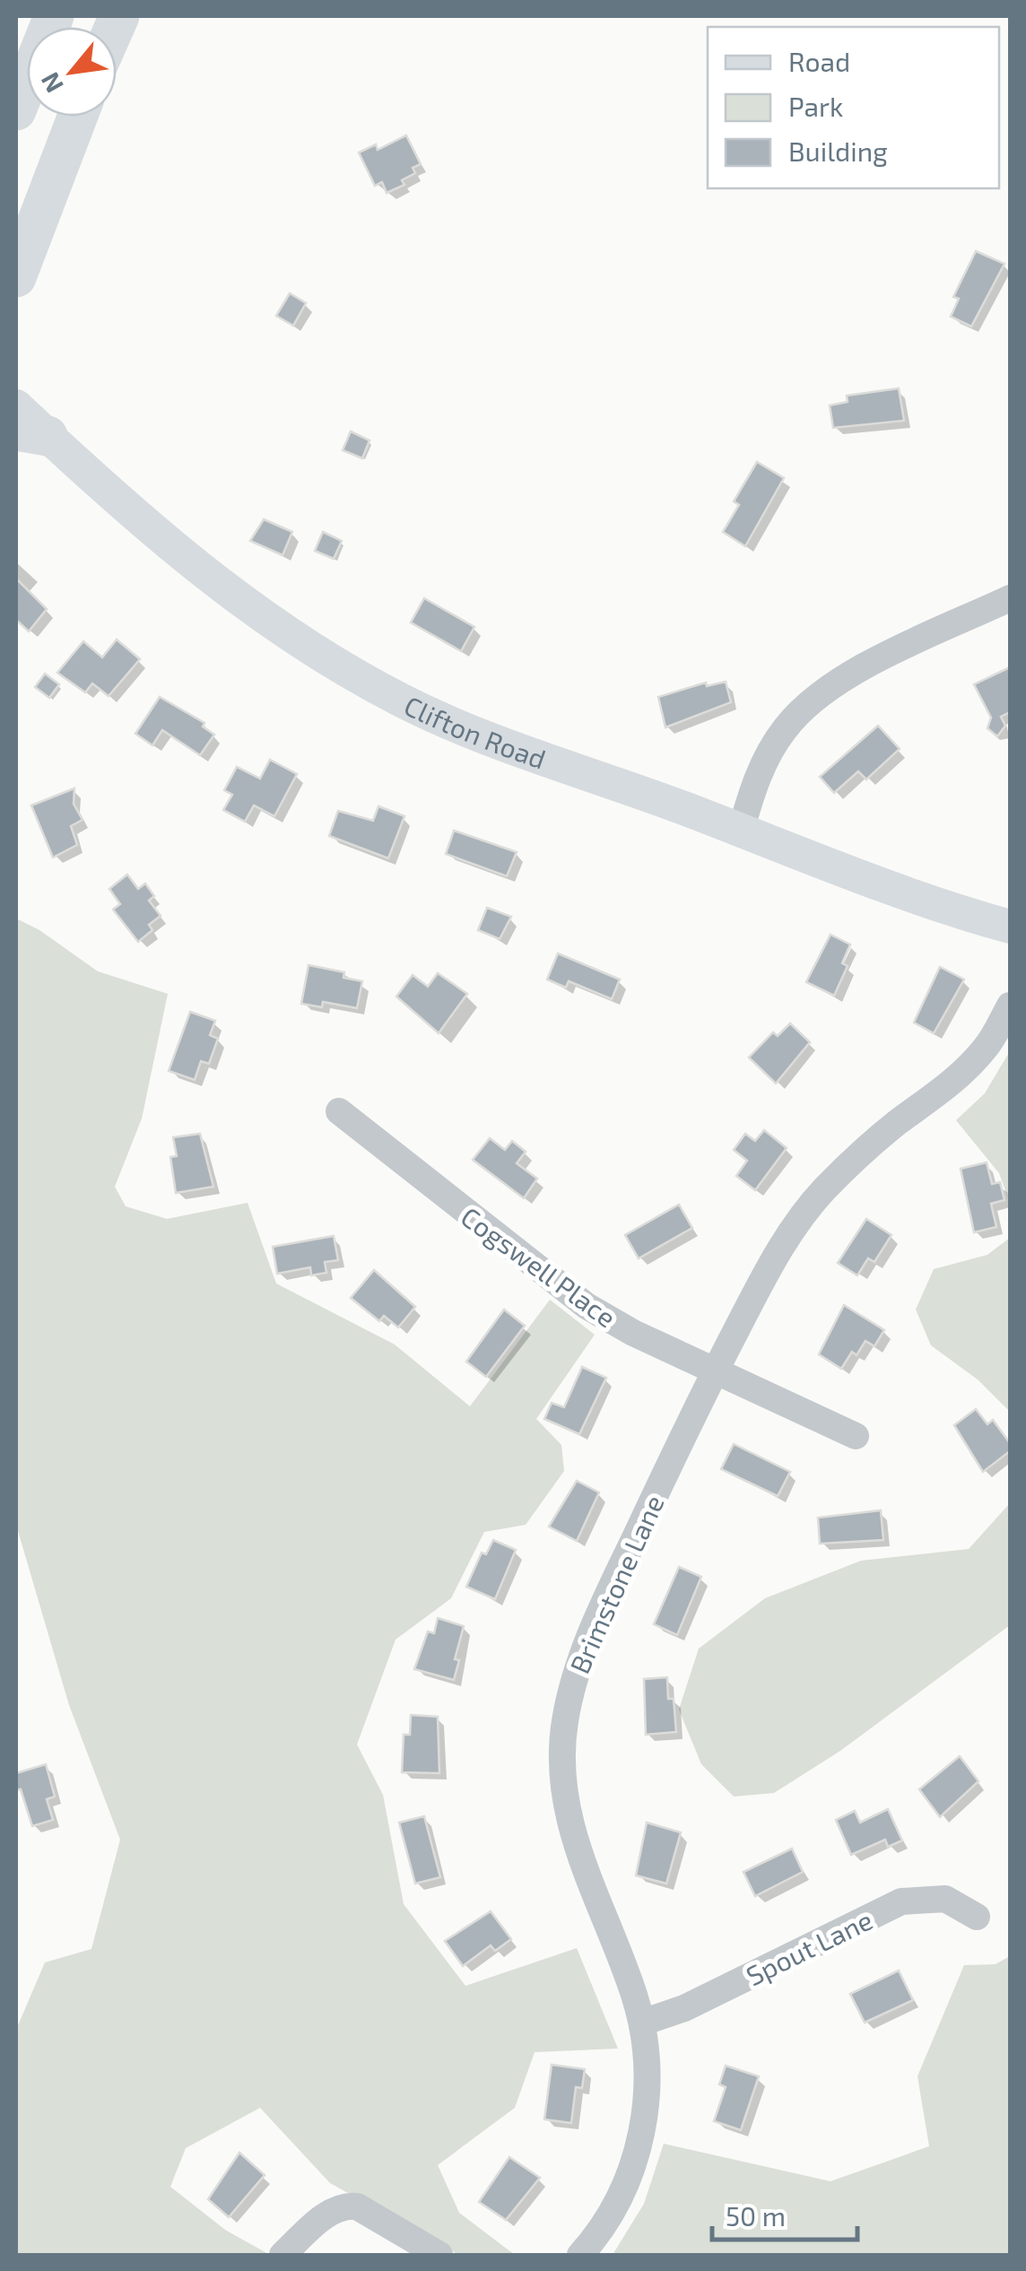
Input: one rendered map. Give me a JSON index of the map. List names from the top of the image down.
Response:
{
  "streets": {
    "main road": ["Clifton Road"],
    "street": ["Cogswell Place", "Brimstone Lane", "Spout Lane"]
  },
  "crossings": [
    ["Cogswell Place", "Brimstone Lane"],
    ["Brimstone Lane", "Spout Lane"]
  ],
  "legend": ["Road", "Park", "Building"],
  "scale_bar": "50 m",
  "north": "bottom left"
}
